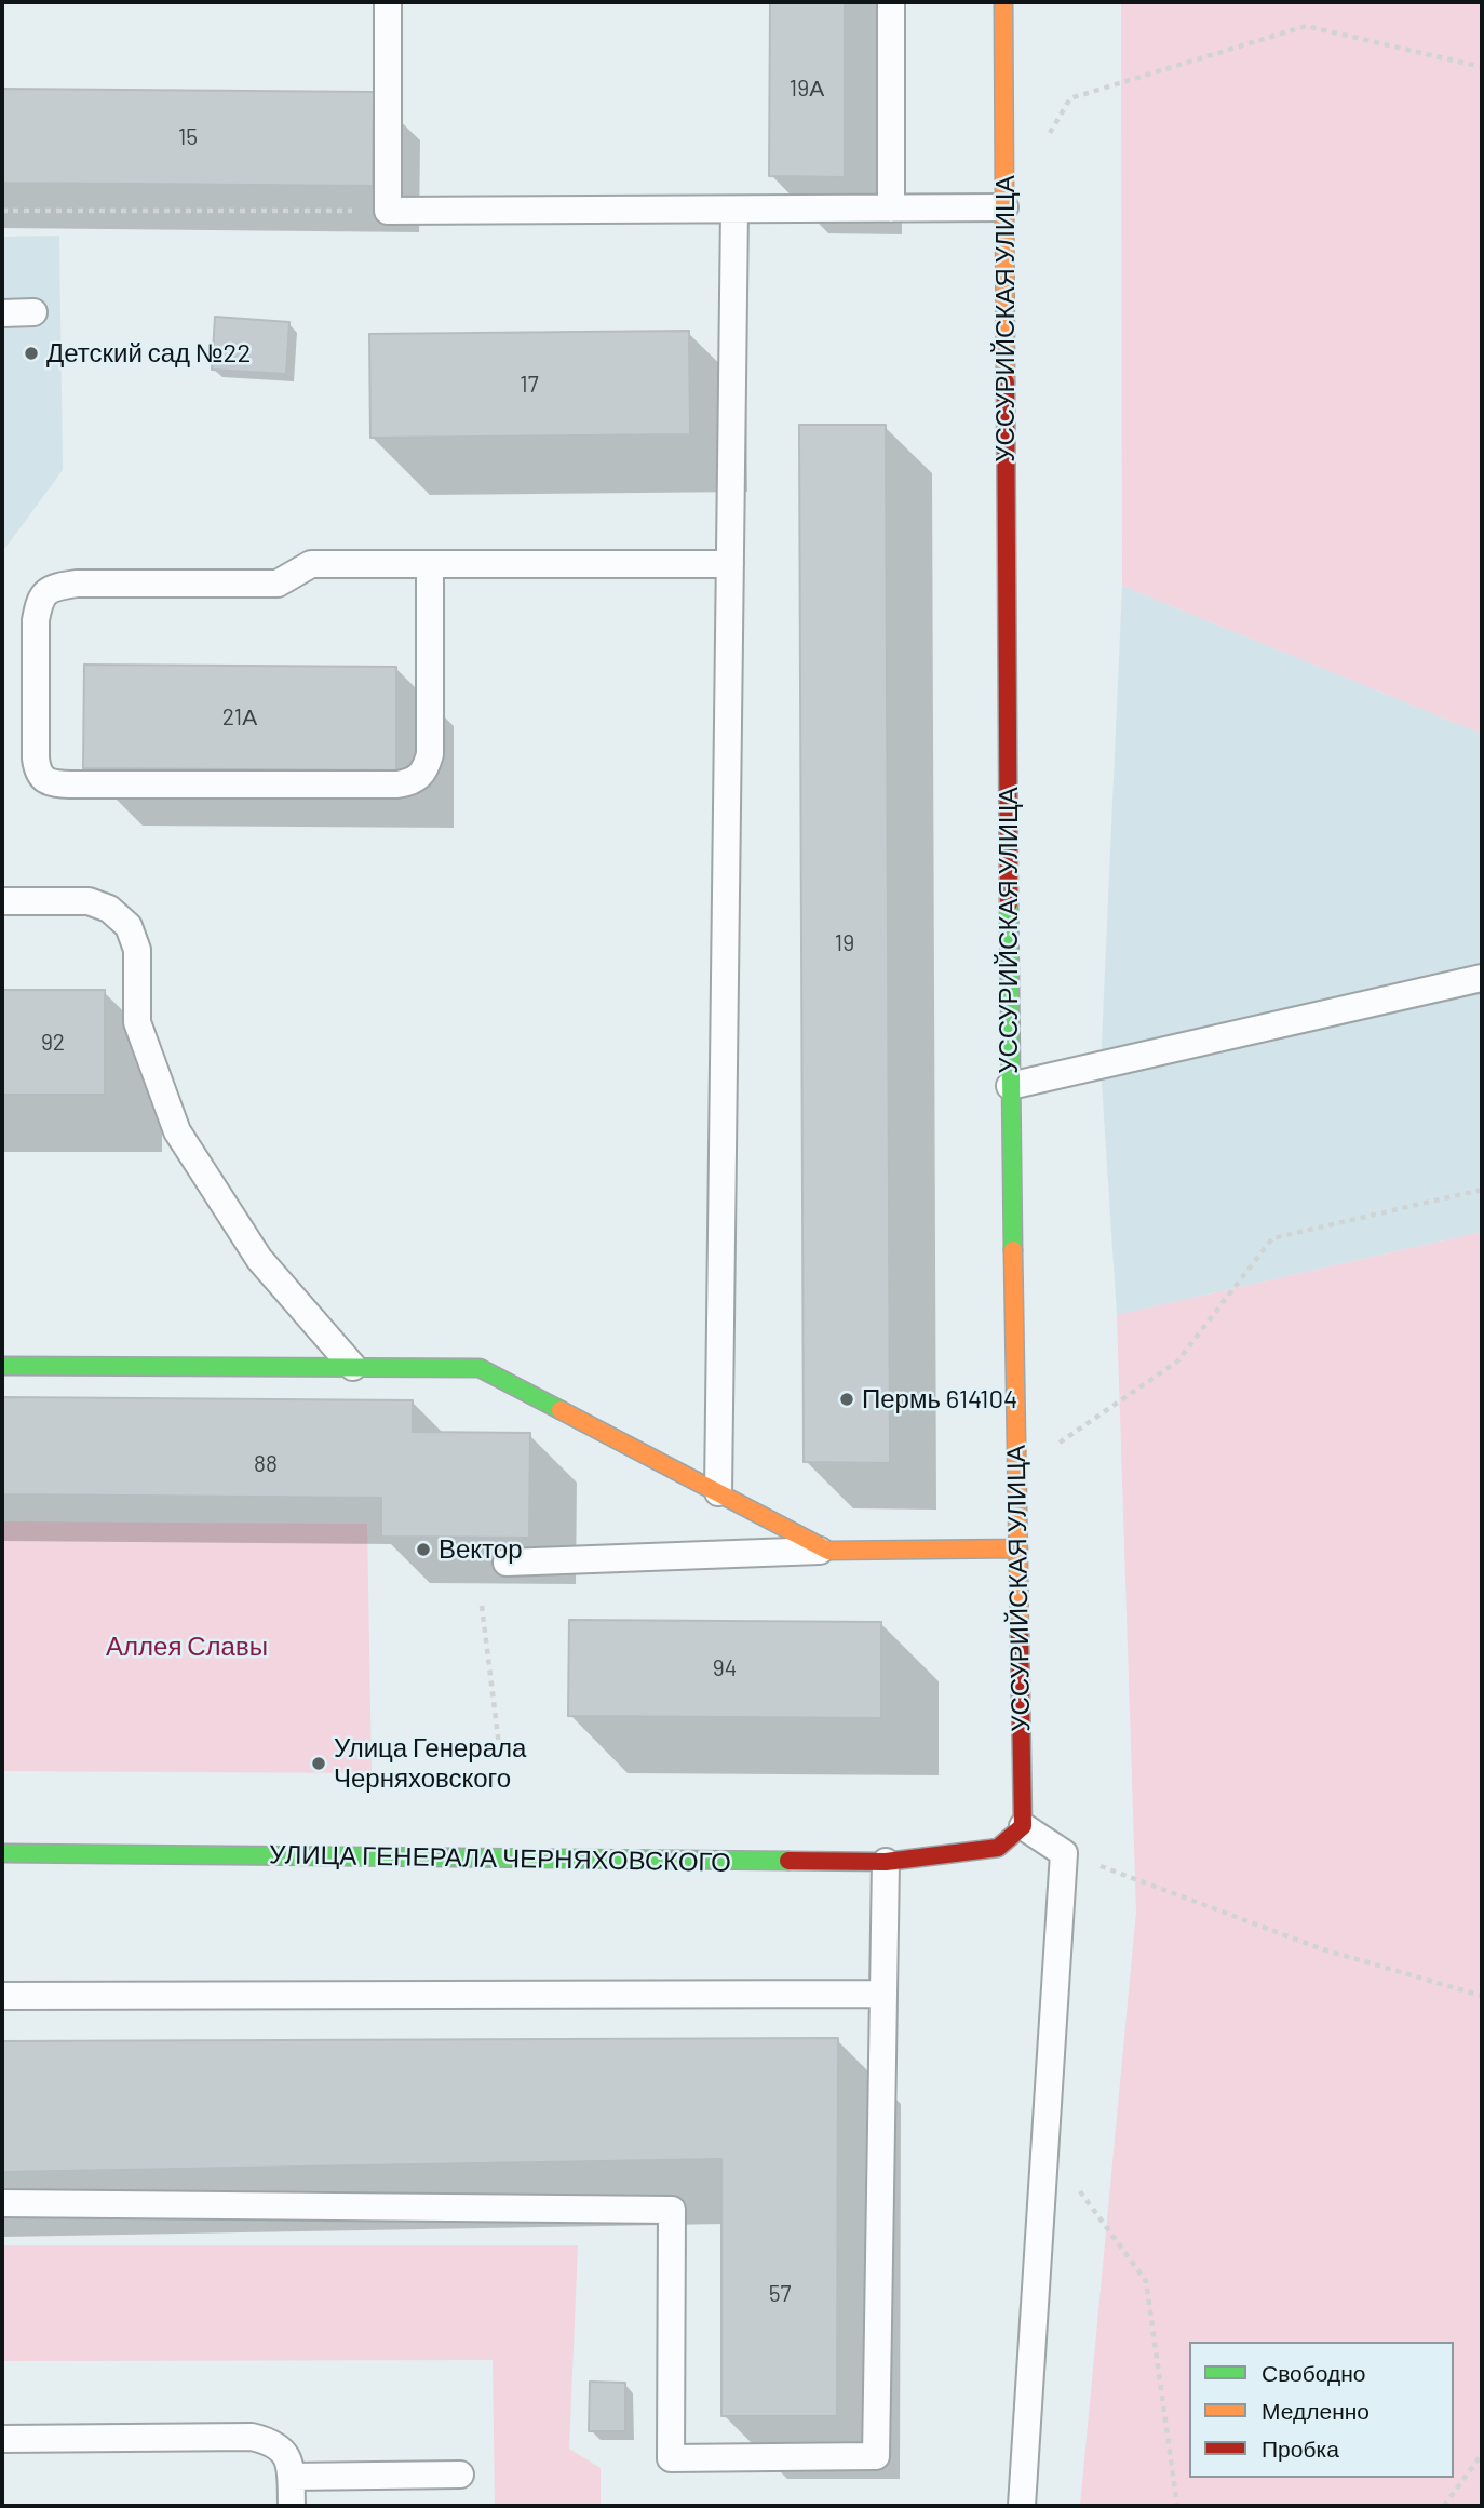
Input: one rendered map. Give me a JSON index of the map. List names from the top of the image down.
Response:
{
  "streets": {
    "street": ["УССУРИЙСКАЯ УЛИЦА", "УЛИЦА ГЕНЕРАЛА ЧЕРНЯХОВСКОГО"]
  },
  "crossings": [
    ["УССУРИЙСКАЯ УЛИЦА", "УЛИЦА ГЕНЕРАЛА ЧЕРНЯХОВСКОГО"]
  ],
  "parks": ["Аллея Славы"],
  "places": [
    "Детский сад №22",
    "Пермь 614104",
    "Вектор",
    "Улица Генерала Черняховского"
  ],
  "house_numbers": [
    "19А",
    "15",
    "17",
    "21А",
    "19",
    "92",
    "88",
    "94",
    "57"
  ],
  "legend": ["Свободно", "Медленно", "Пробка"]
}
